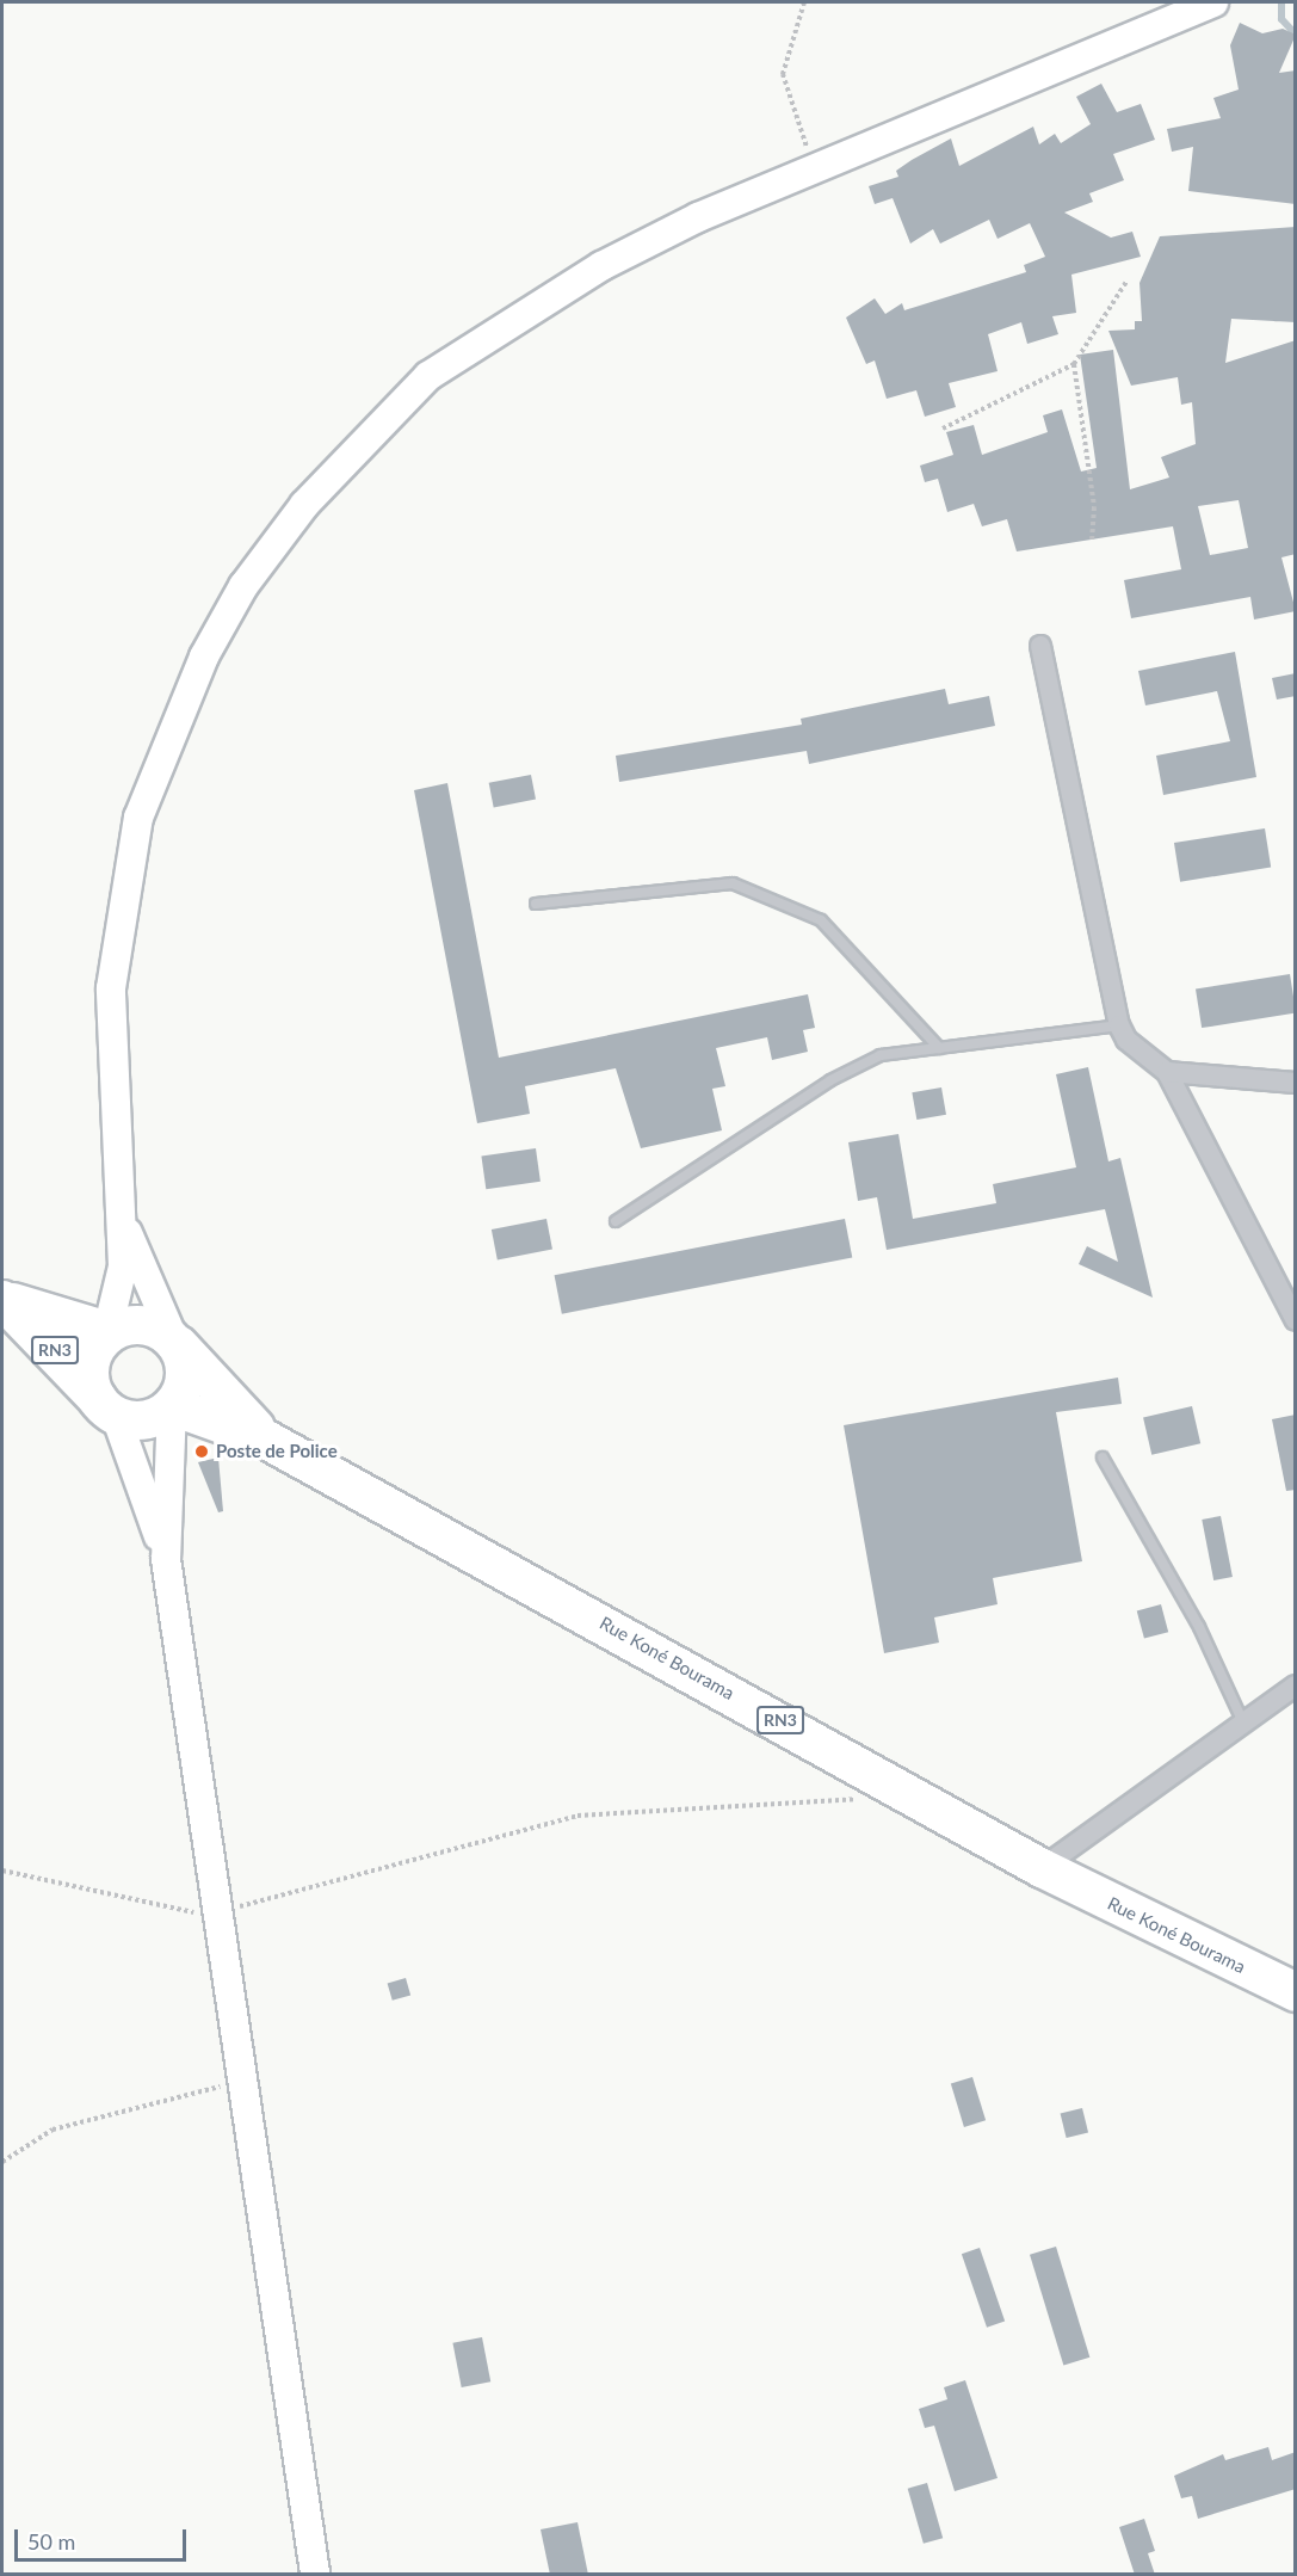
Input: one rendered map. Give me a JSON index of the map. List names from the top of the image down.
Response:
{
  "streets": {
    "highway": ["RN3", "Rue Koné Bourama"]
  },
  "crossings": [
    ["RN3", "Rue Koné Bourama"]
  ],
  "places": ["Poste de Police"],
  "scale_bar": "50 m"
}
